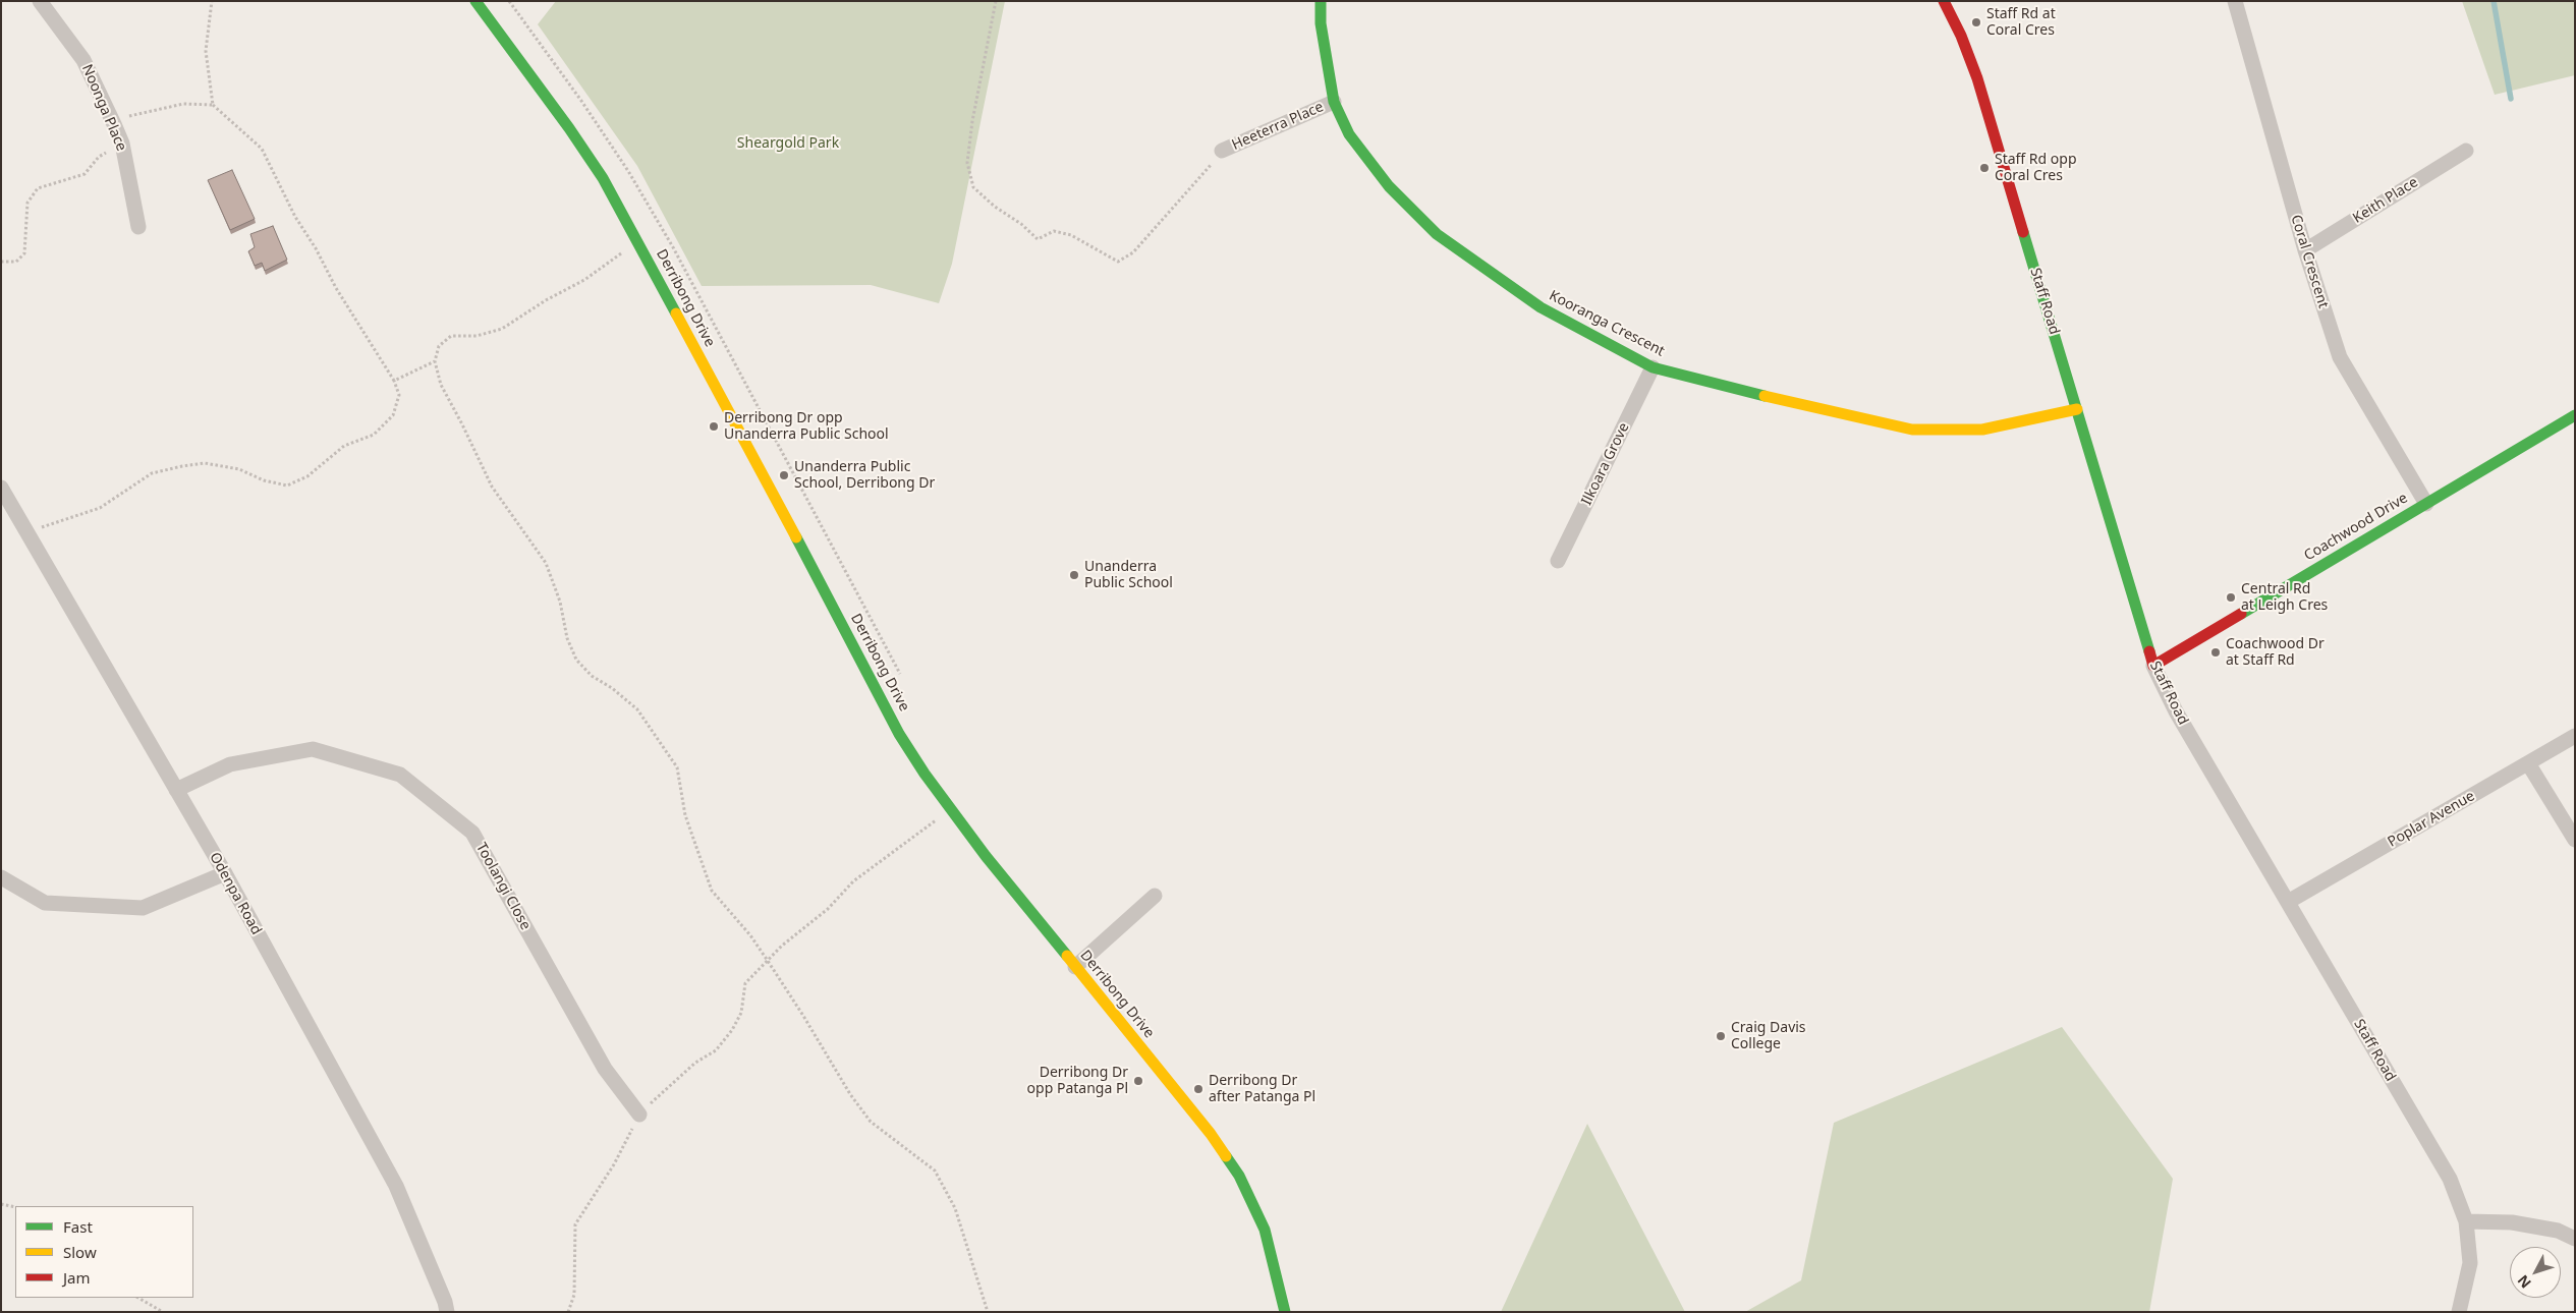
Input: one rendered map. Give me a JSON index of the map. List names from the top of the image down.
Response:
{
  "streets": {
    "street": [
      "Noonga Place",
      "Heeterra Place",
      "Keith Place",
      "Coral Crescent",
      "Derribong Drive",
      "Staff Road",
      "Kooranga Crescent",
      "Ilkoara Grove",
      "Coachwood Drive",
      "Poplar Avenue",
      "Toolangi Close",
      "Odenpa Road"
    ]
  },
  "crossings": [
    ["Heeterra Place", "Kooranga Crescent"],
    ["Keith Place", "Coral Crescent"],
    ["Coral Crescent", "Coachwood Drive"],
    ["Staff Road", "Kooranga Crescent"],
    ["Staff Road", "Coachwood Drive"],
    ["Staff Road", "Poplar Avenue"],
    ["Kooranga Crescent", "Ilkoara Grove"],
    ["Toolangi Close", "Odenpa Road"]
  ],
  "parks": ["Sheargold Park"],
  "places": [
    "Staff Rd at Coral Cres",
    "Staff Rd opp Coral Cres",
    "Derribong Dr opp Unanderra Public School",
    "Unanderra Public School, Derribong Dr",
    "Unanderra Public School",
    "Central Rd at Leigh Cres",
    "Coachwood Dr at Staff Rd",
    "Craig Davis College",
    "Derribong Dr opp Patanga Pl",
    "Derribong Dr after Patanga Pl"
  ],
  "legend": ["Fast", "Slow", "Jam"],
  "north": "bottom left"
}
